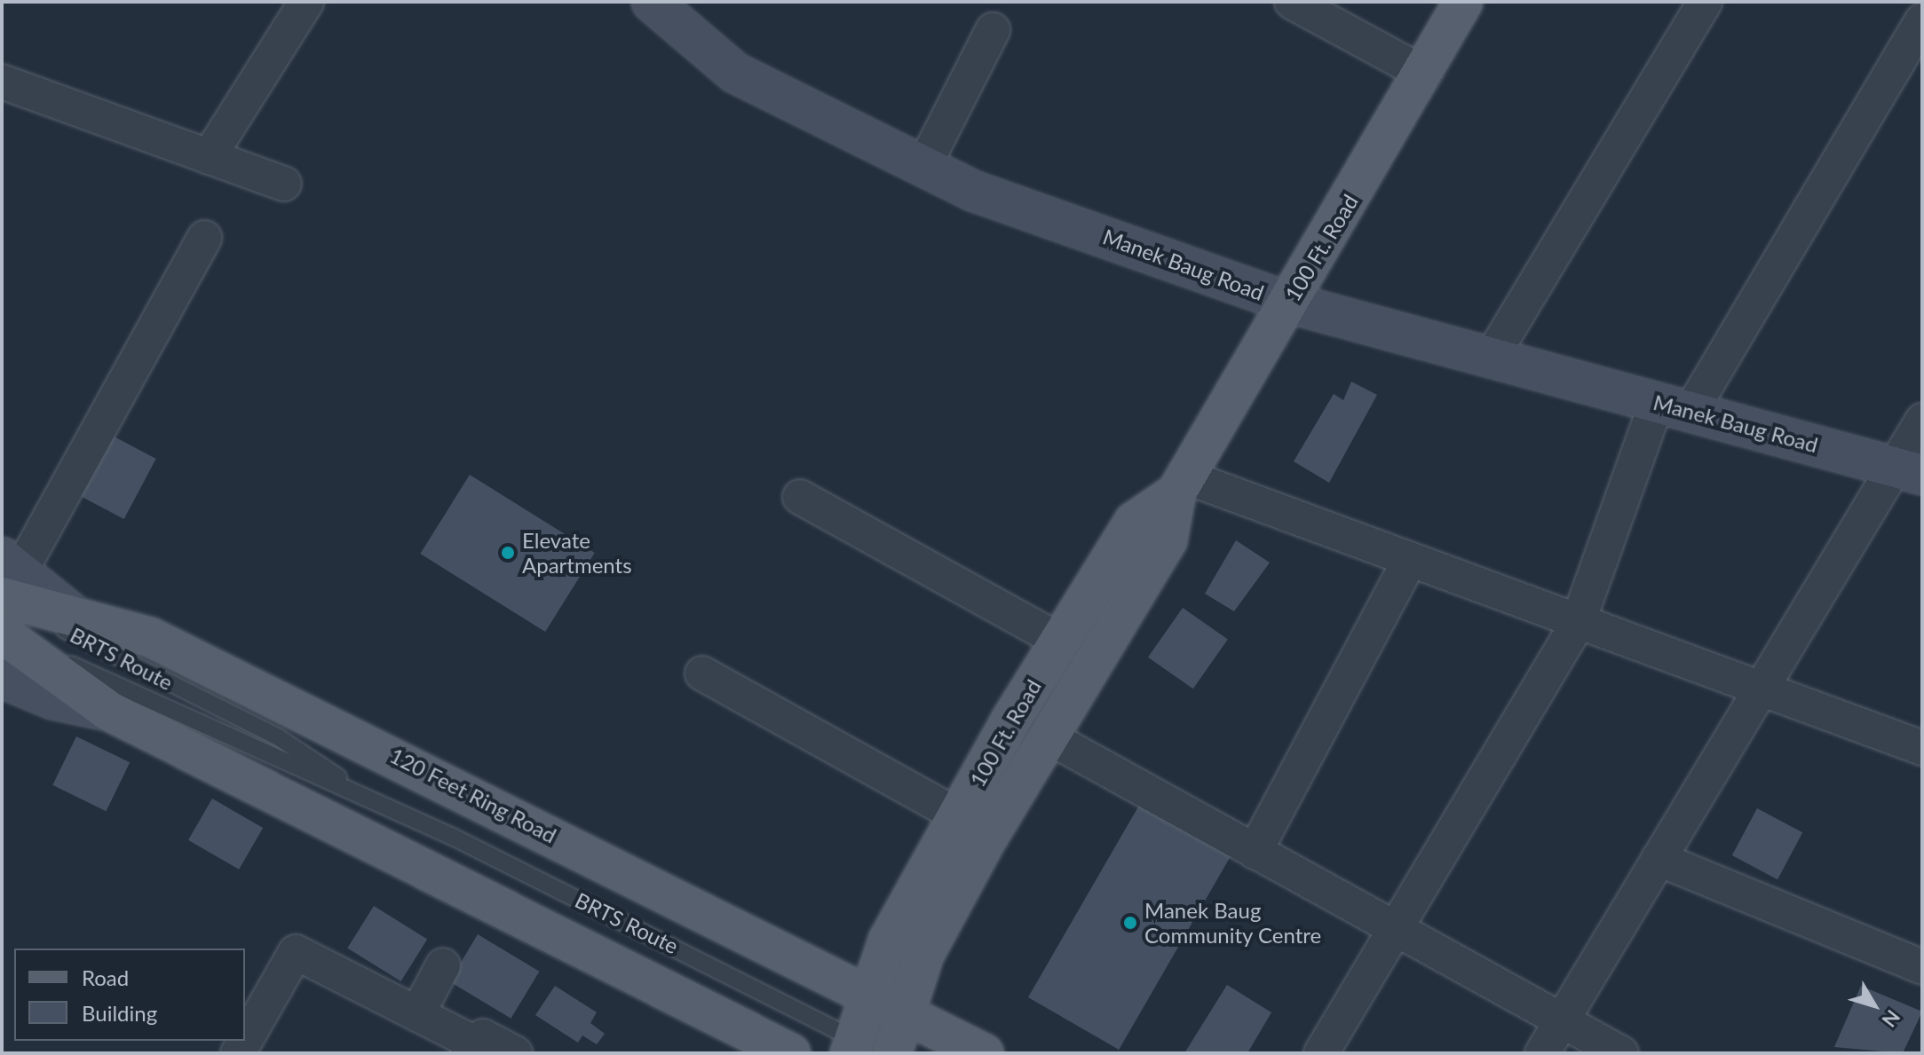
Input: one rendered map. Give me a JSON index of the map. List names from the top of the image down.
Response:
{
  "streets": {
    "main road": ["100 Ft. Road", "120 Feet Ring Road"],
    "street": ["Manek Baug Road"],
    "lane": ["BRTS Route"]
  },
  "crossings": [
    ["100 Ft. Road", "Manek Baug Road"],
    ["100 Ft. Road", "BRTS Route"],
    ["100 Ft. Road", "120 Feet Ring Road"],
    ["BRTS Route", "120 Feet Ring Road"]
  ],
  "places": ["Elevate Apartments", "Manek Baug Community Centre"],
  "legend": ["Road", "Building"],
  "north": "bottom right"
}
